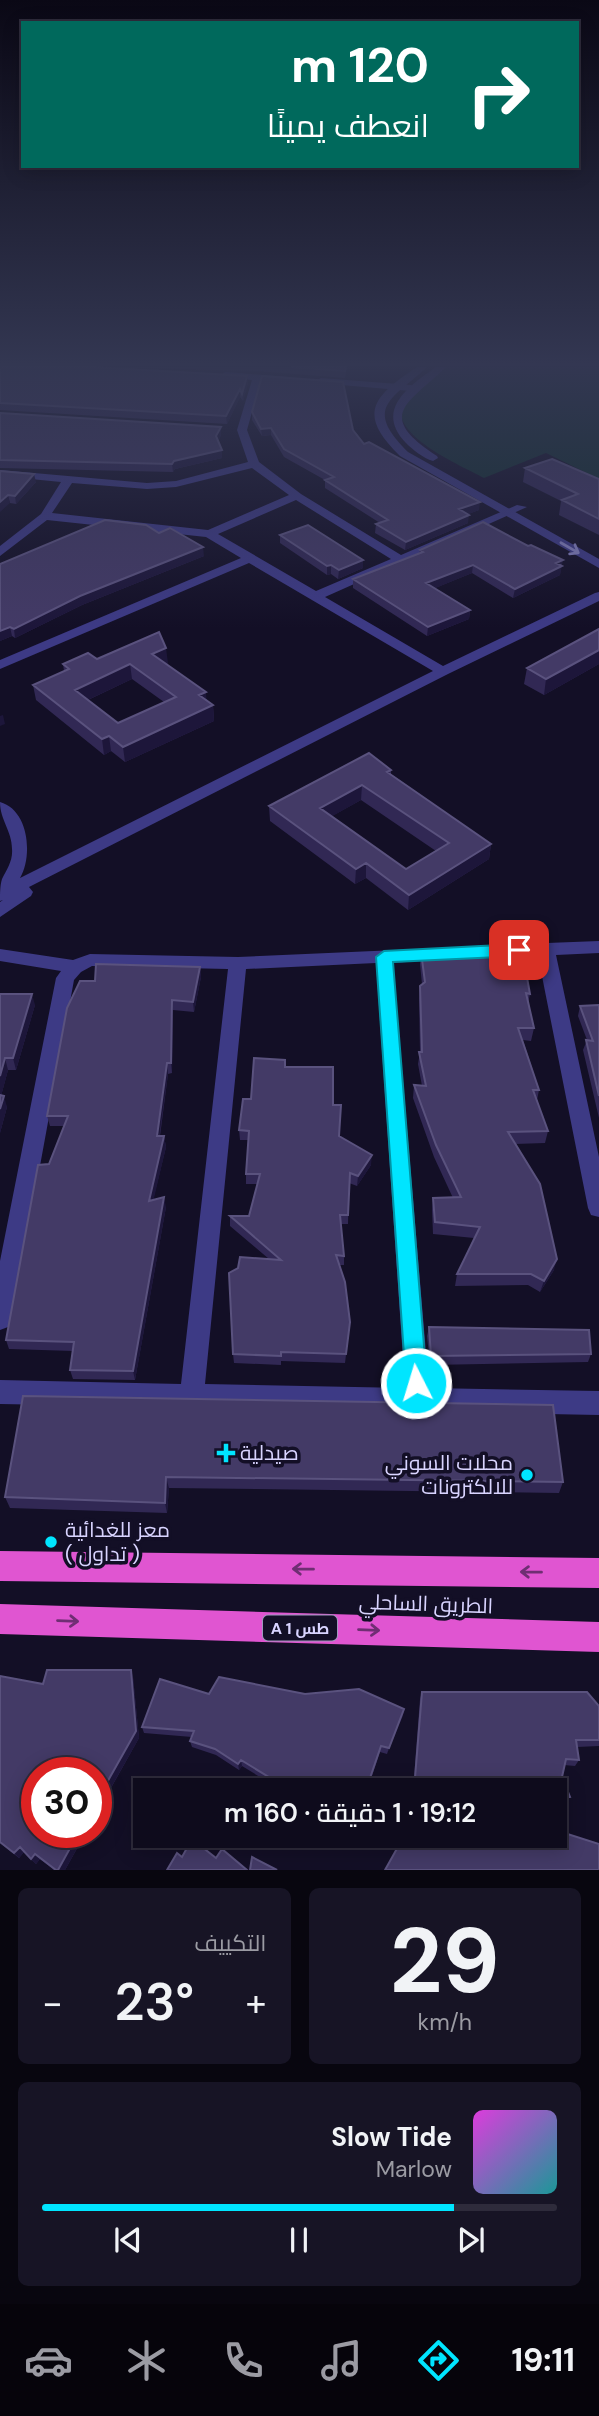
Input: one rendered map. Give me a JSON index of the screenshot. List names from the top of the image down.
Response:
{
  "streets": {
    "highway": ["الطريق الساحلي", "A 1 طس"]
  },
  "places": {
    "health": ["صيدلية"],
    "other": ["محلات السوني للالكترونات", "معز للغدائية ( تداول )"]
  },
  "page": {
    "turn": ["120 m", "انعطف يمينًا"],
    "limit": "30",
    "trip": "19:12 · 1 دقيقة · 160 m",
    "tile": [
      ["29", "km/h"],
      "التكييف"
    ],
    "heat": ["−", "23°", "+"],
    "song": ["Slow Tide", "Marlow"],
    "tabs": "19:11"
  }
}
